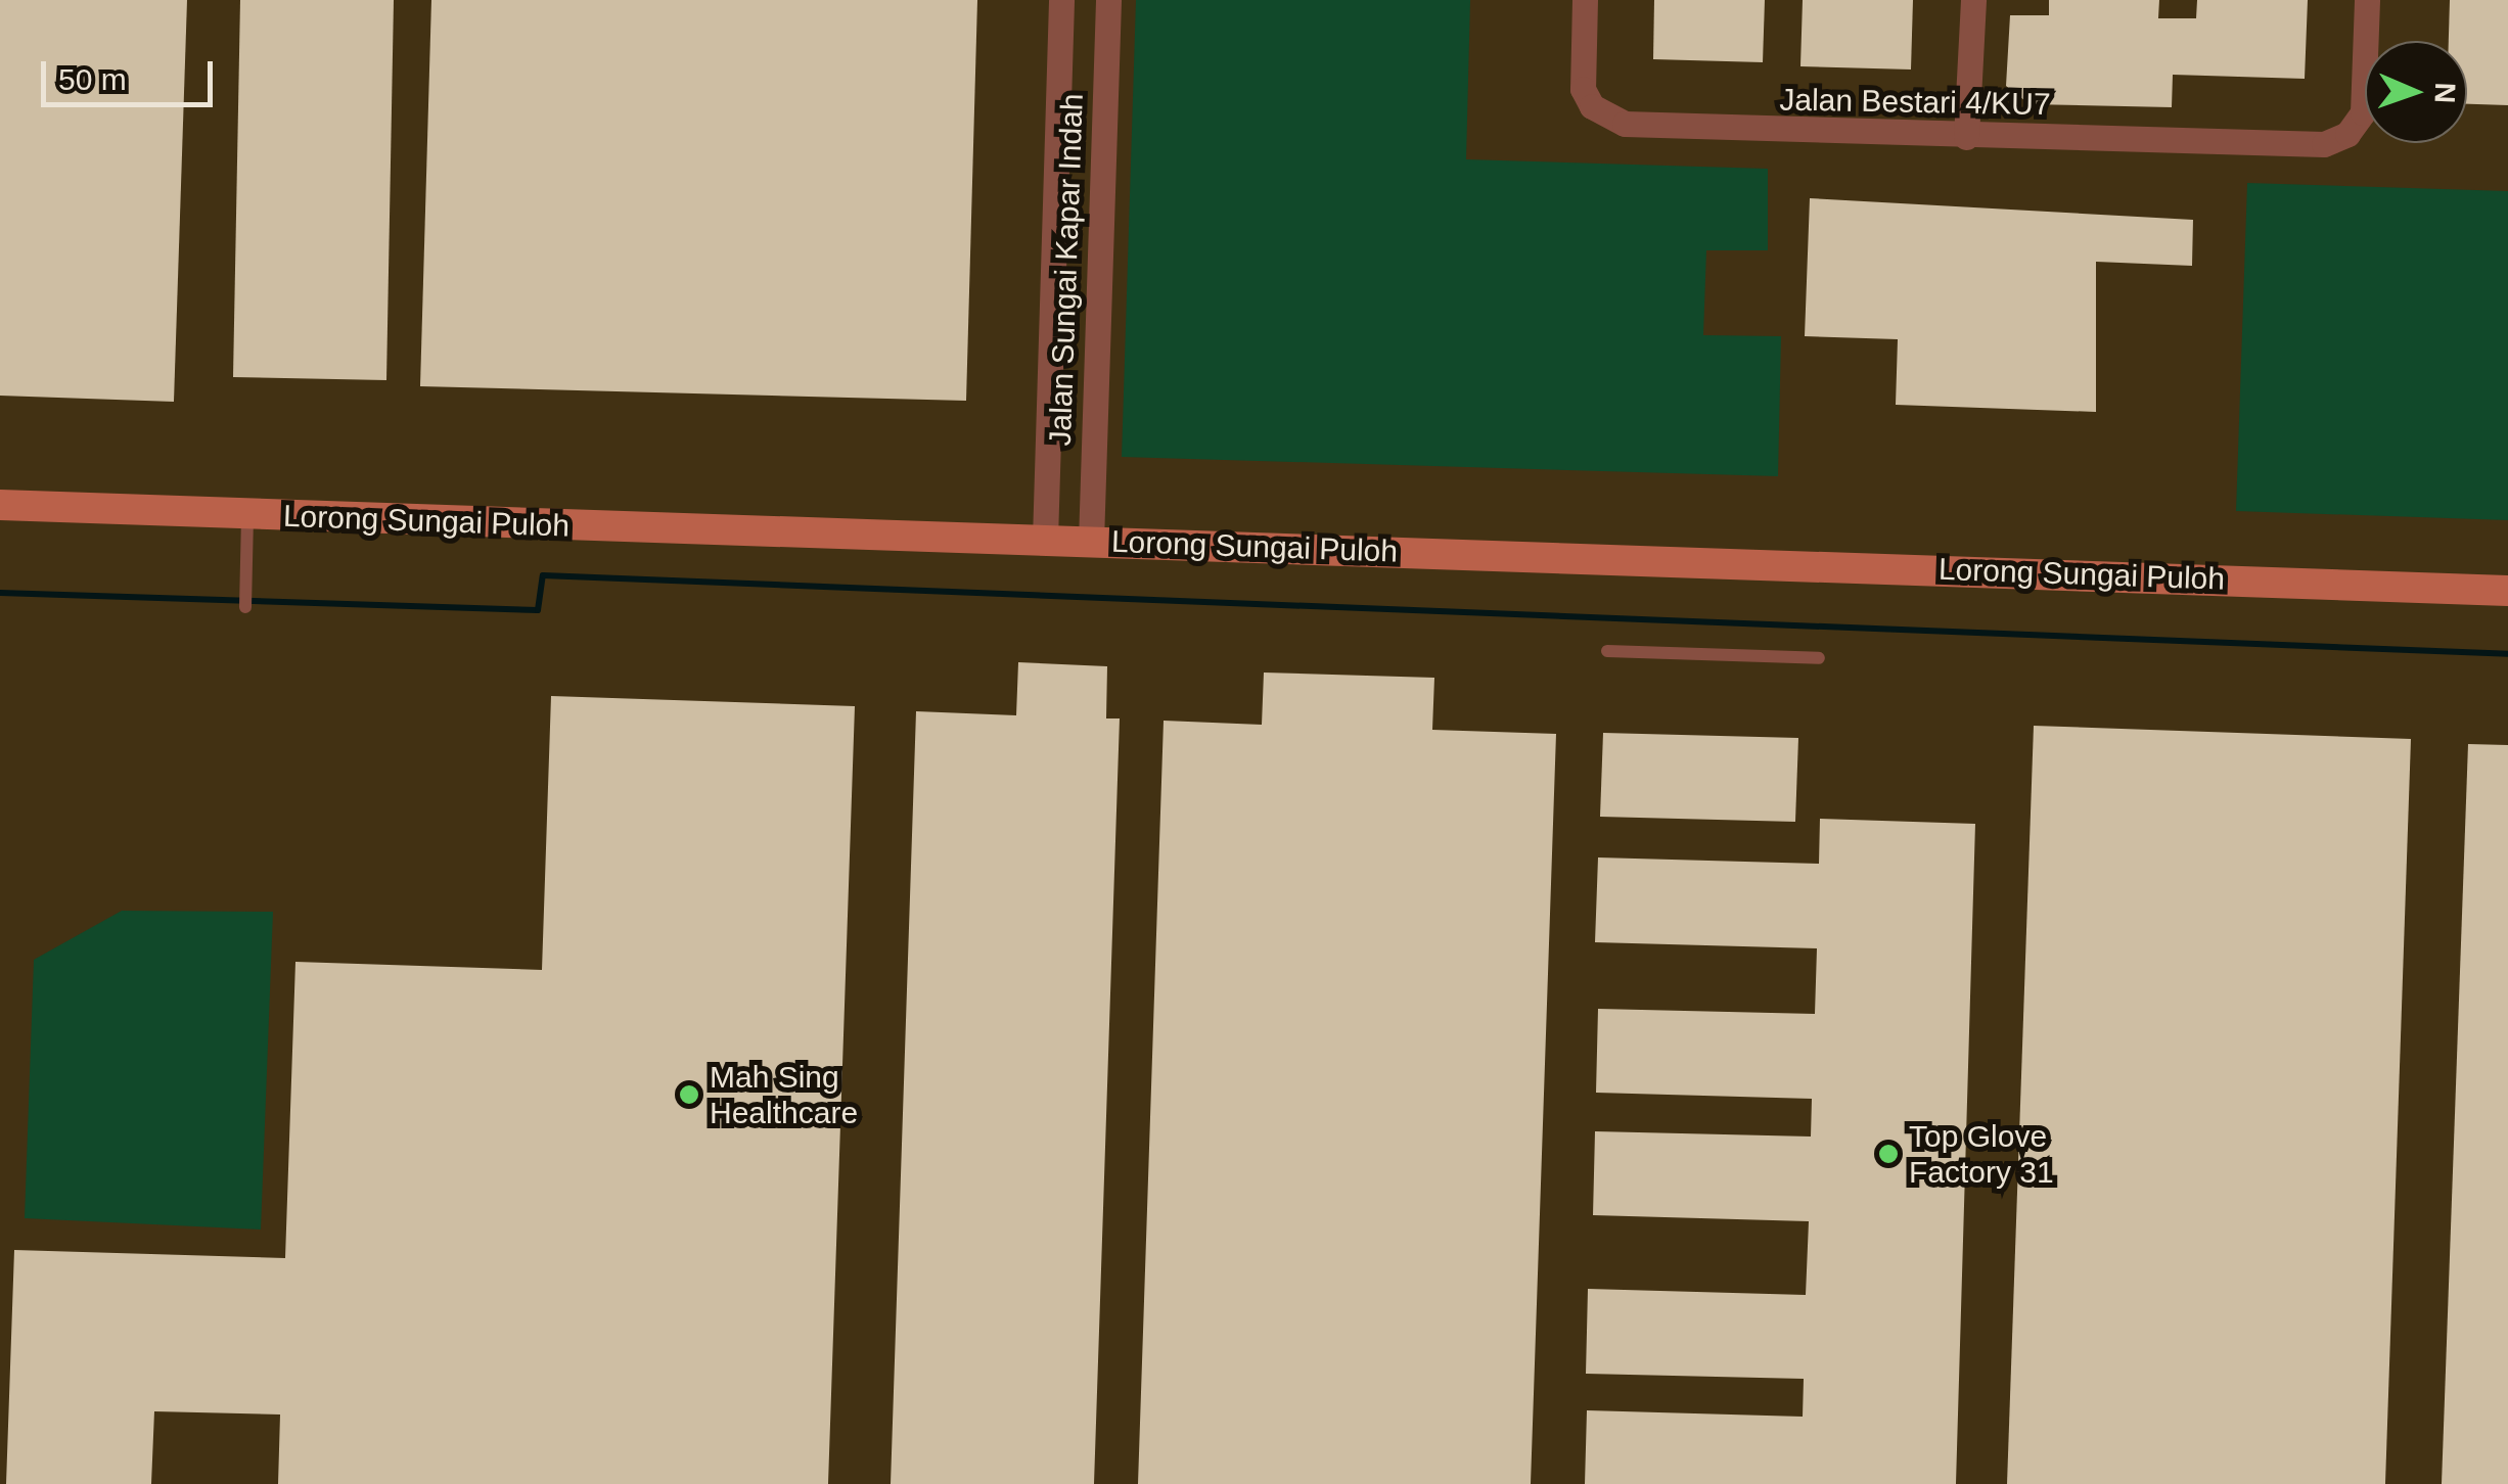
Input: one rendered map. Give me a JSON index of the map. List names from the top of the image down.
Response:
{
  "streets": {
    "street": ["Jalan Bestari 4/KU7", "Jalan Sungai Kapar Indah", "Lorong Sungai Puloh"]
  },
  "crossings": [
    ["Jalan Sungai Kapar Indah", "Lorong Sungai Puloh"]
  ],
  "places": ["Mah Sing Healthcare", "Top Glove Factory 31"],
  "scale_bar": "50 m",
  "north": "right"
}
